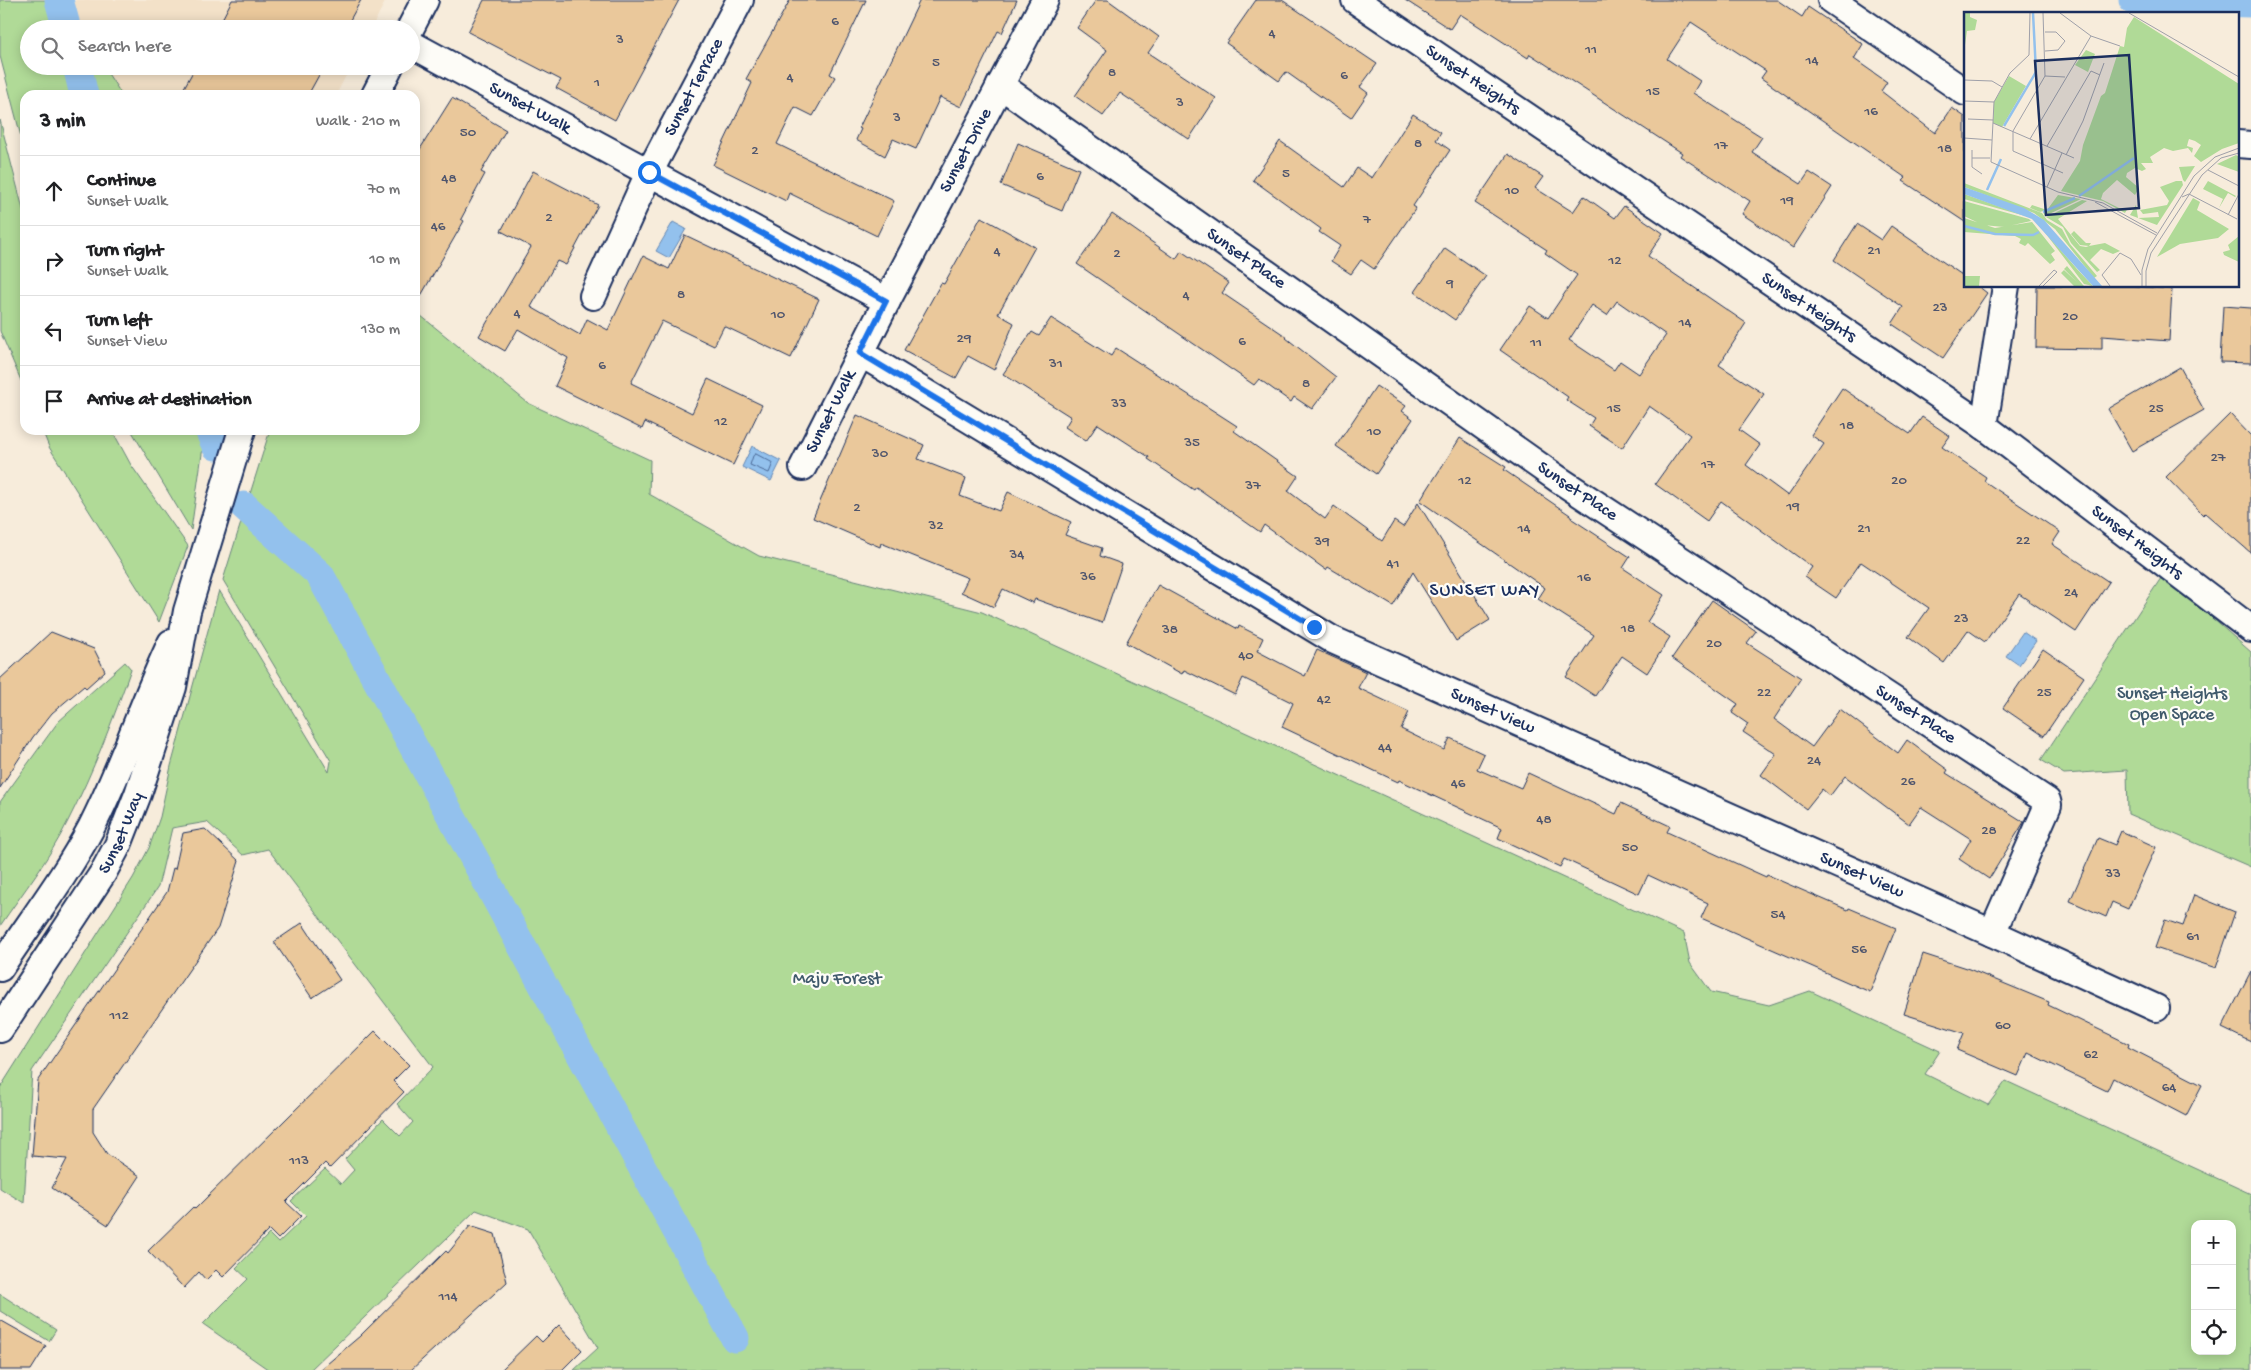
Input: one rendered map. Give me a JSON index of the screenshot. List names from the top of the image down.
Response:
{
  "streets": {
    "street": [
      "Sunset Heights",
      "Sunset Terrace",
      "Sunset Walk",
      "Sunset Drive",
      "Sunset Place",
      "Sunset View",
      "Sunset Way"
    ]
  },
  "crossings": [
    ["Sunset Terrace", "Sunset Walk"],
    ["Sunset Walk", "Sunset Drive"],
    ["Sunset Walk", "Sunset View"],
    ["Sunset Drive", "Sunset Place"],
    ["Sunset Place", "Sunset View"]
  ],
  "districts": ["SUNSET WAY"],
  "parks": ["Sunset Heights Open Space", "Maju Forest"],
  "house_numbers": [
    "6",
    "4",
    "3",
    "11",
    "14",
    "5",
    "8",
    "6",
    "4",
    "1",
    "15",
    "3",
    "16",
    "3",
    "50",
    "8",
    "17",
    "18",
    "2",
    "5",
    "6",
    "48",
    "10",
    "19",
    "2",
    "7",
    "46",
    "21",
    "4",
    "2",
    "12",
    "9",
    "8",
    "4",
    "23",
    "4",
    "10",
    "20",
    "14",
    "29",
    "6",
    "11",
    "31",
    "6",
    "8",
    "33",
    "15",
    "25",
    "12",
    "18",
    "10",
    "35",
    "30",
    "27",
    "17",
    "12",
    "20",
    "37",
    "19",
    "2",
    "32",
    "14",
    "21",
    "22",
    "39",
    "34",
    "41",
    "36",
    "16",
    "24",
    "23",
    "18",
    "38",
    "20",
    "40",
    "22",
    "25",
    "42",
    "44",
    "24",
    "26",
    "46",
    "48",
    "28",
    "50",
    "33",
    "54",
    "61",
    "56",
    "112",
    "60",
    "62",
    "64",
    "113",
    "114"
  ],
  "page": {
    "search": "Search here",
    "heading": ["3 min", "Walk · 210 m"],
    "list": [
      ["Continue", "Sunset Walk", "70 m"],
      ["Turn right", "Sunset Walk", "10 m"],
      ["Turn left", "Sunset View", "130 m"],
      "Arrive at destination"
    ],
    "map_buttons": ["+", "−"]
  }
}
